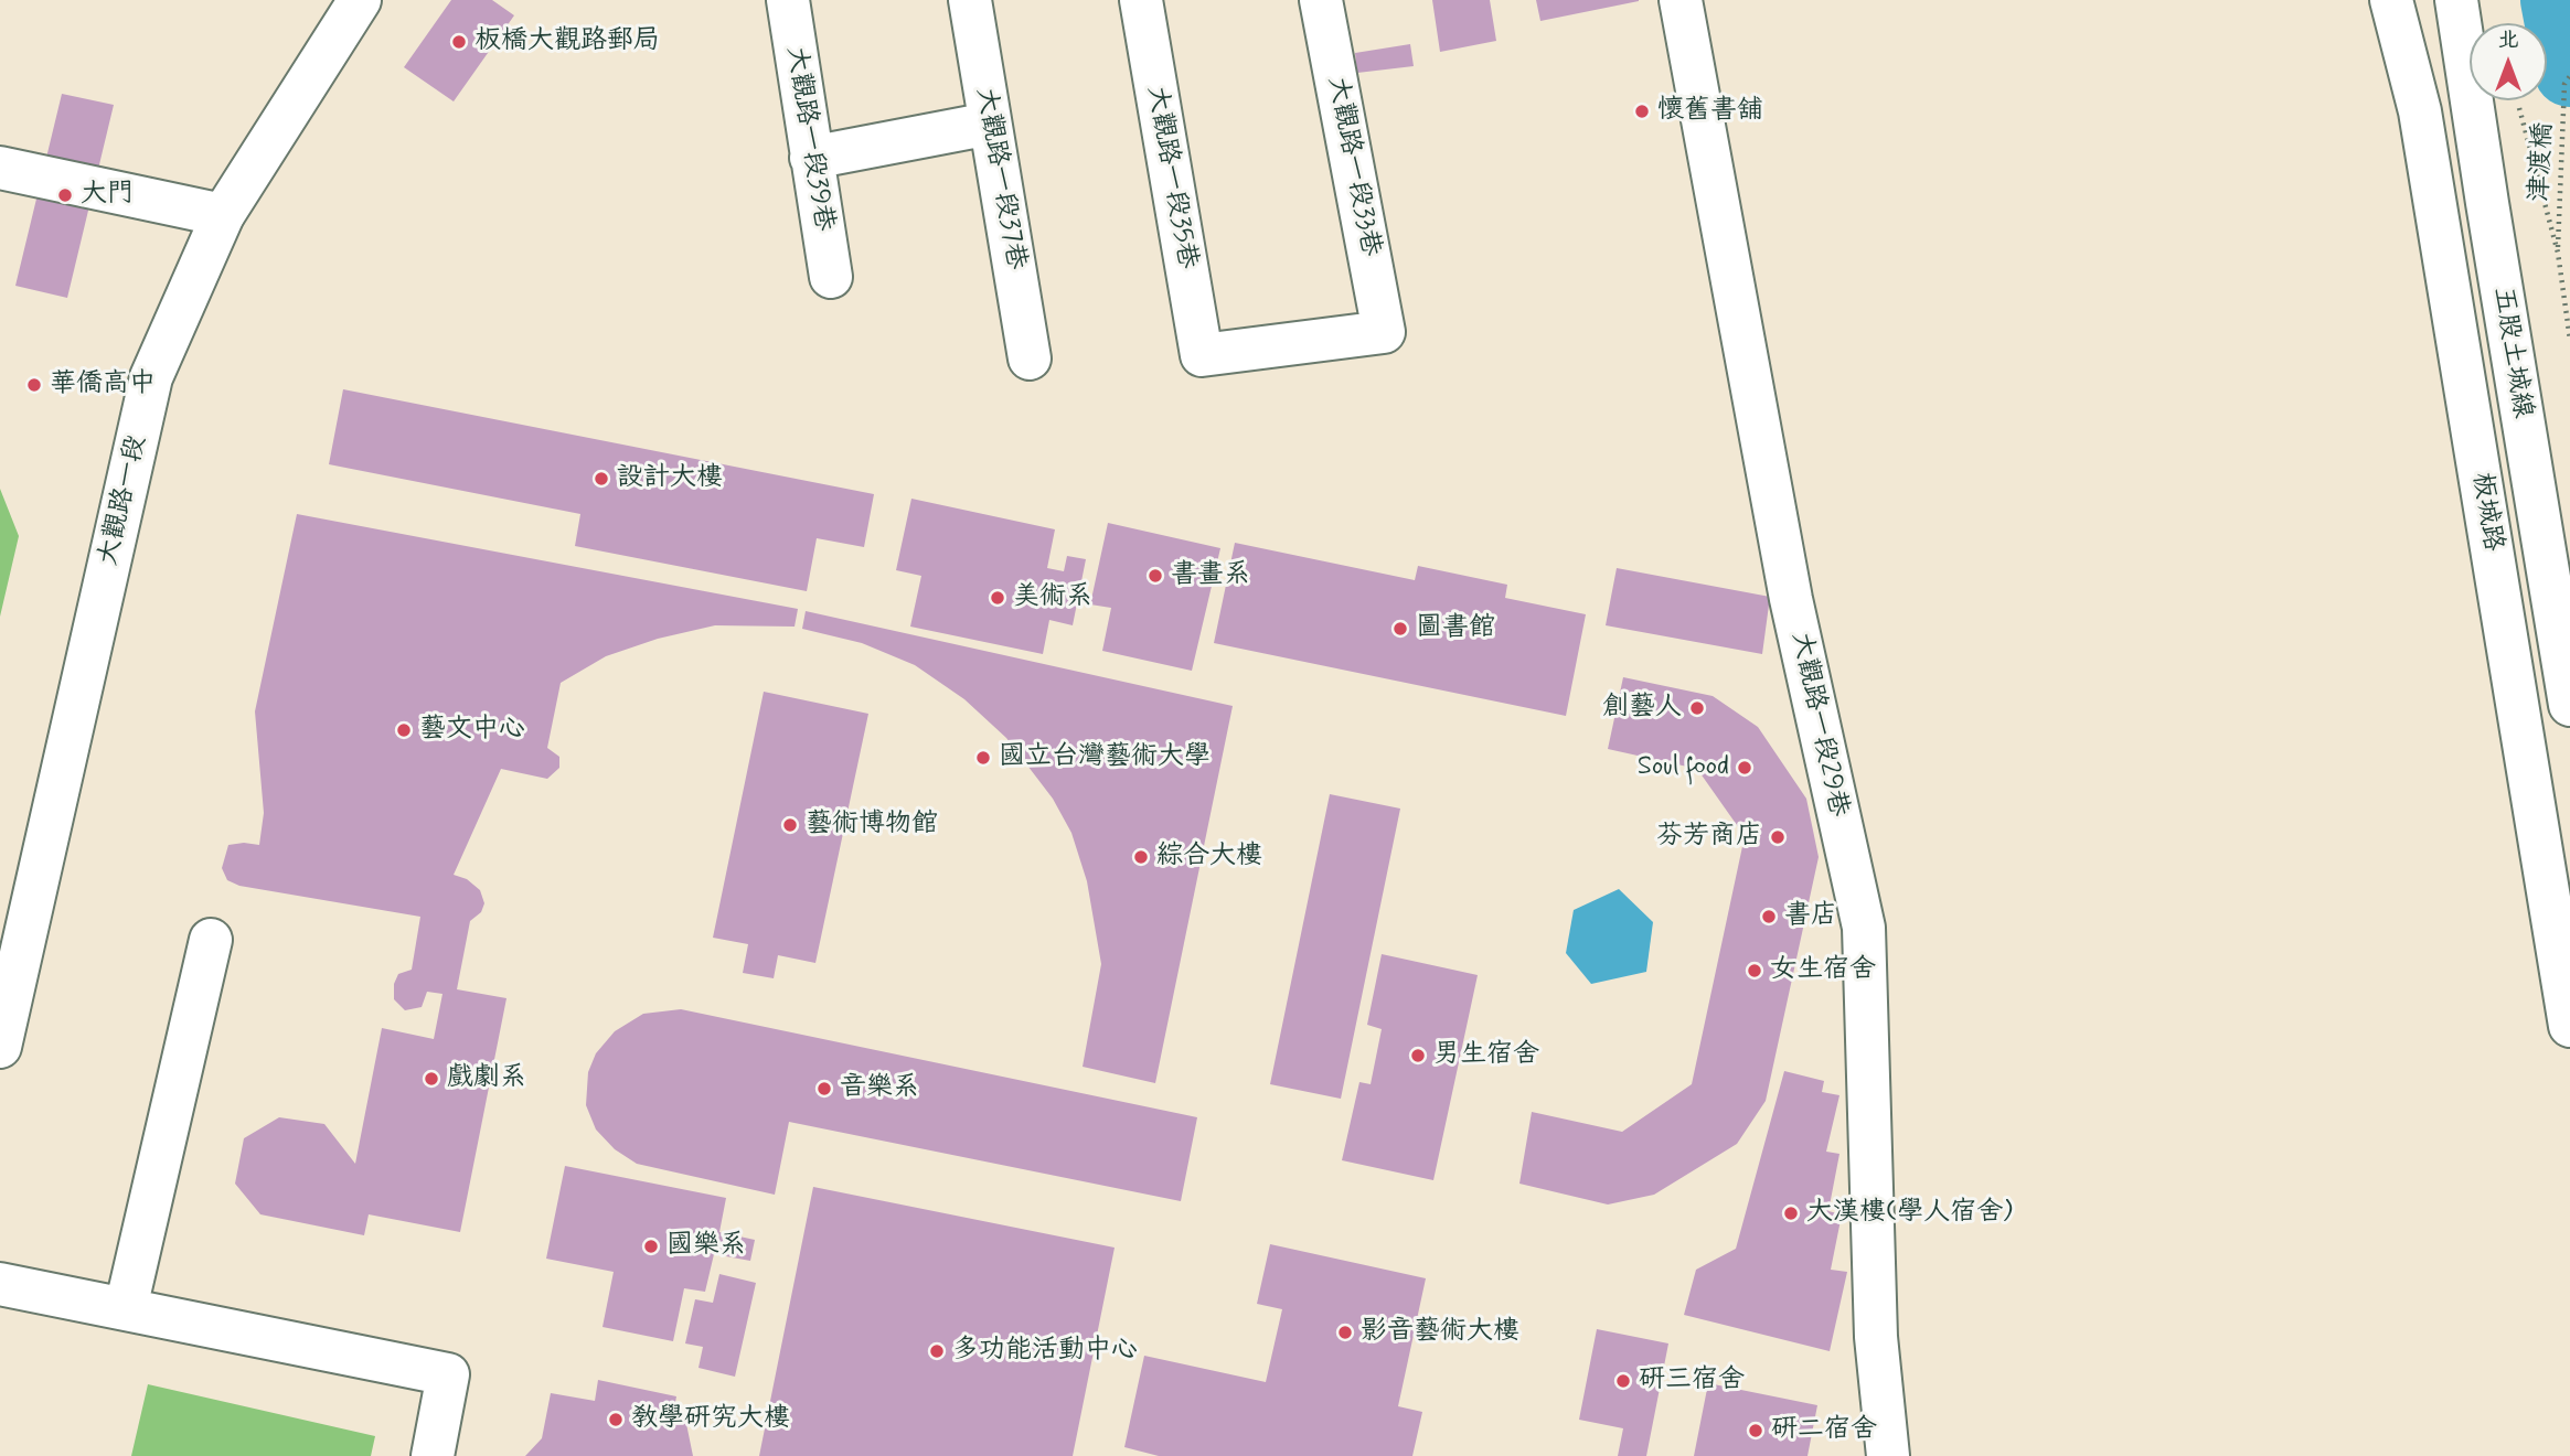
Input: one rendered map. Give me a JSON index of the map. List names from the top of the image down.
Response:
{
  "streets": {
    "main road": [
      "大觀路一段39巷",
      "大觀路一段33巷",
      "大觀路一段35巷",
      "大觀路一段37巷",
      "五股土城線",
      "大觀路一段",
      "板城路",
      "大觀路一段29巷"
    ],
    "path": ["津渡橋"]
  },
  "crossings": [
    ["大觀路一段33巷", "大觀路一段35巷"]
  ],
  "places": [
    "板橋大觀路郵局",
    "懷舊書舖",
    "大門",
    "華僑高中",
    "設計大樓",
    "書畫系",
    "美術系",
    "圖書館",
    "創藝人",
    "藝文中心",
    "國立台灣藝術大學",
    "Soul food",
    "藝術博物館",
    "芬芳商店",
    "綜合大樓",
    "書店",
    "女生宿舍",
    "男生宿舍",
    "戲劇系",
    "音樂系",
    "大漢樓(學人宿舍)",
    "國樂系",
    "影音藝術大樓",
    "多功能活動中心",
    "研三宿舍",
    "教學研究大樓",
    "研二宿舍"
  ],
  "north": "top"
}
